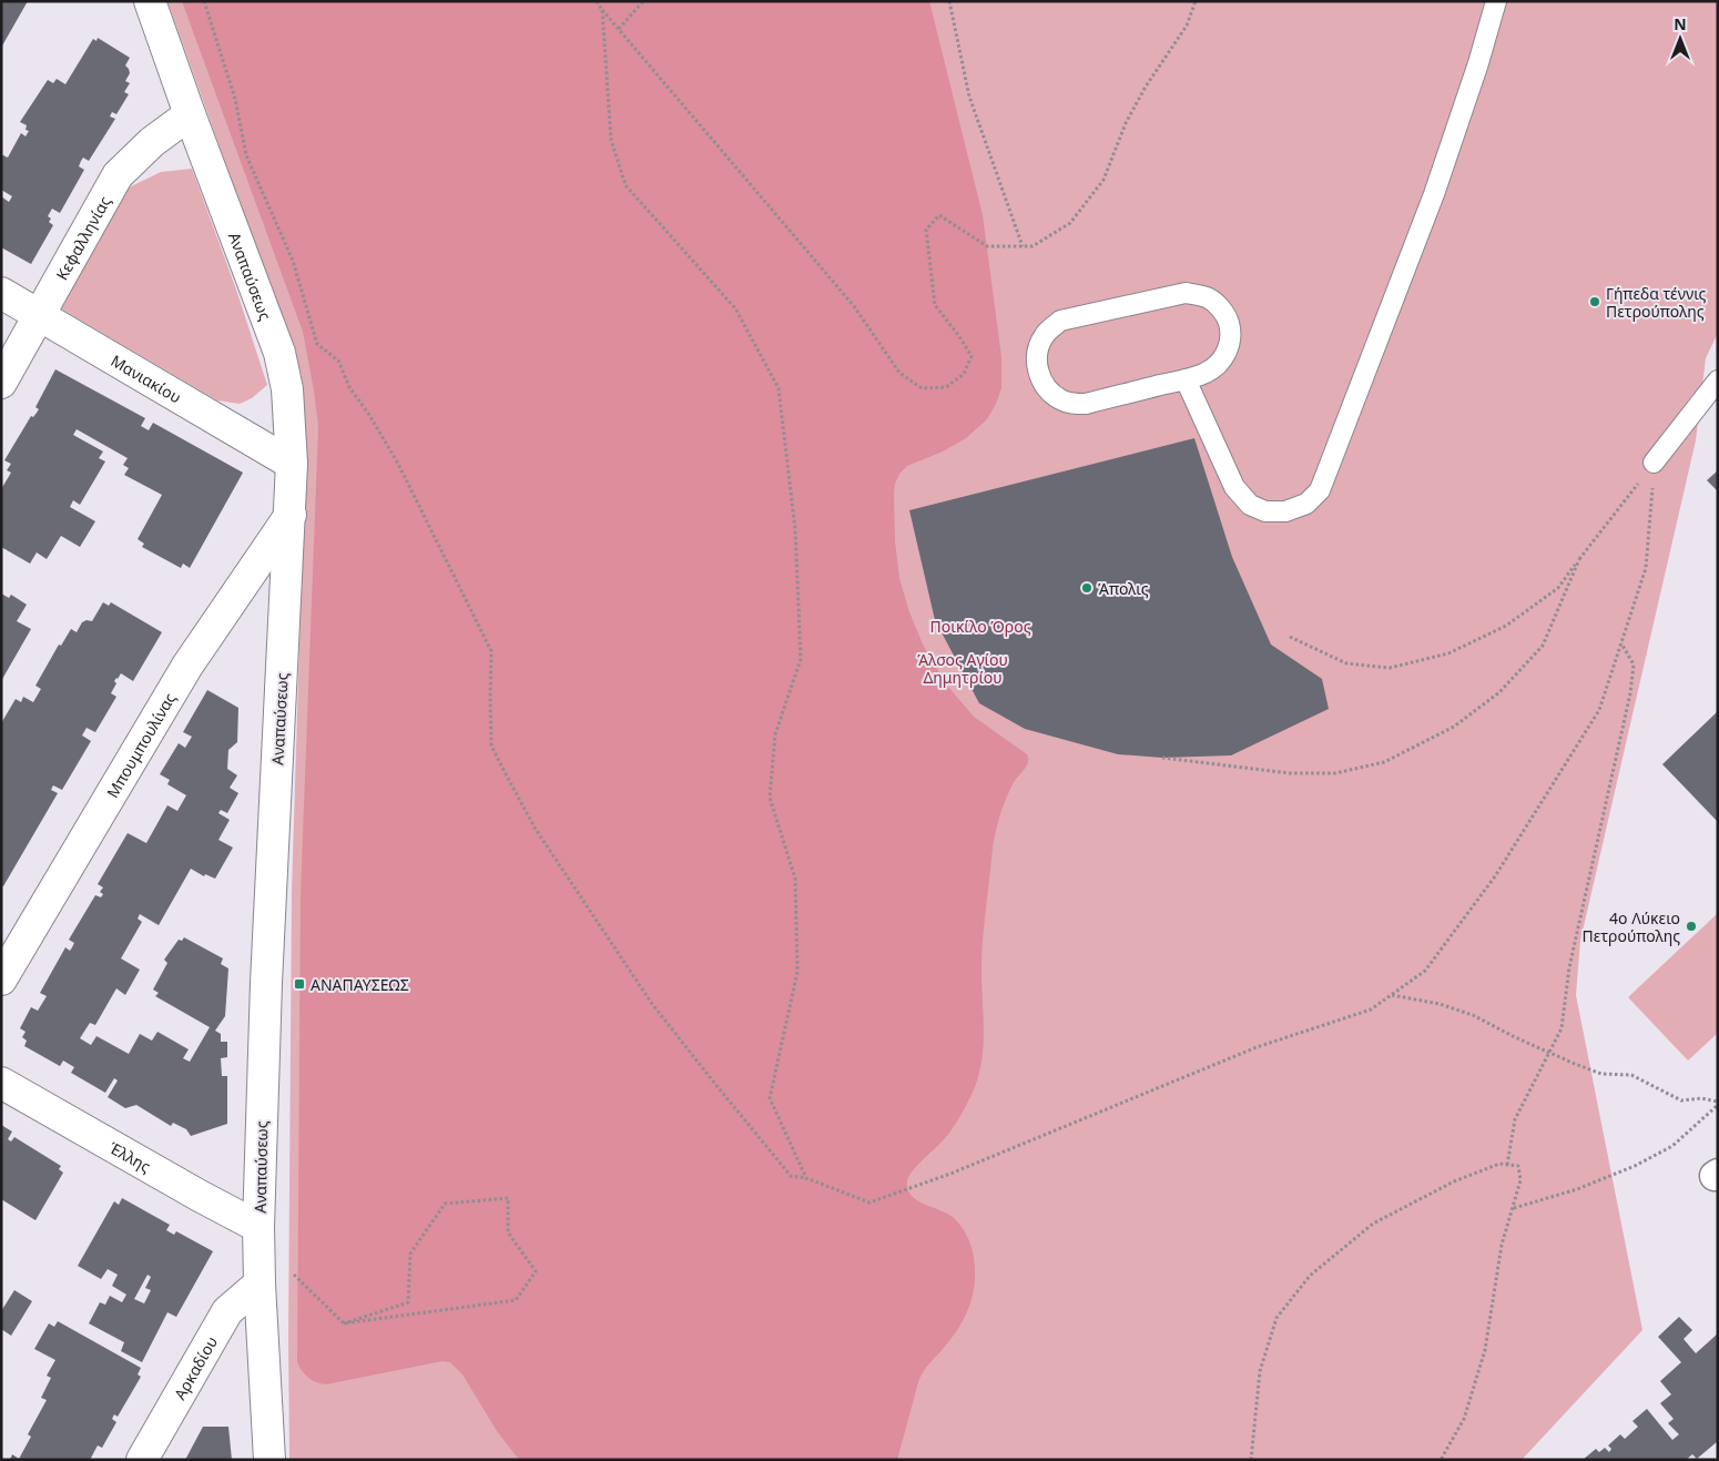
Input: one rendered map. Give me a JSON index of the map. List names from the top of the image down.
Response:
{
  "streets": {
    "street": [
      "Κεφαλληνίας",
      "Αναπαύσεως",
      "Μανιακίου",
      "Μπουμπουλίνας",
      "Έλλης",
      "Αρκαδίου"
    ]
  },
  "crossings": [
    ["Κεφαλληνίας", "Αναπαύσεως"],
    ["Κεφαλληνίας", "Μανιακίου"],
    ["Αναπαύσεως", "Μανιακίου"],
    ["Αναπαύσεως", "Μπουμπουλίνας"],
    ["Αναπαύσεως", "Έλλης"],
    ["Αναπαύσεως", "Αρκαδίου"]
  ],
  "parks": ["Ποικίλο Όρος", "Άλσος Αγίου Δημητρίου"],
  "places": {
    "other": ["Γήπεδα τέννις Πετρούπολης", "Άπολις", "4ο Λύκειο Πετρούπολης"],
    "transit": ["ΑΝΑΠΑΥΣΕΩΣ"]
  },
  "north": "top"
}
